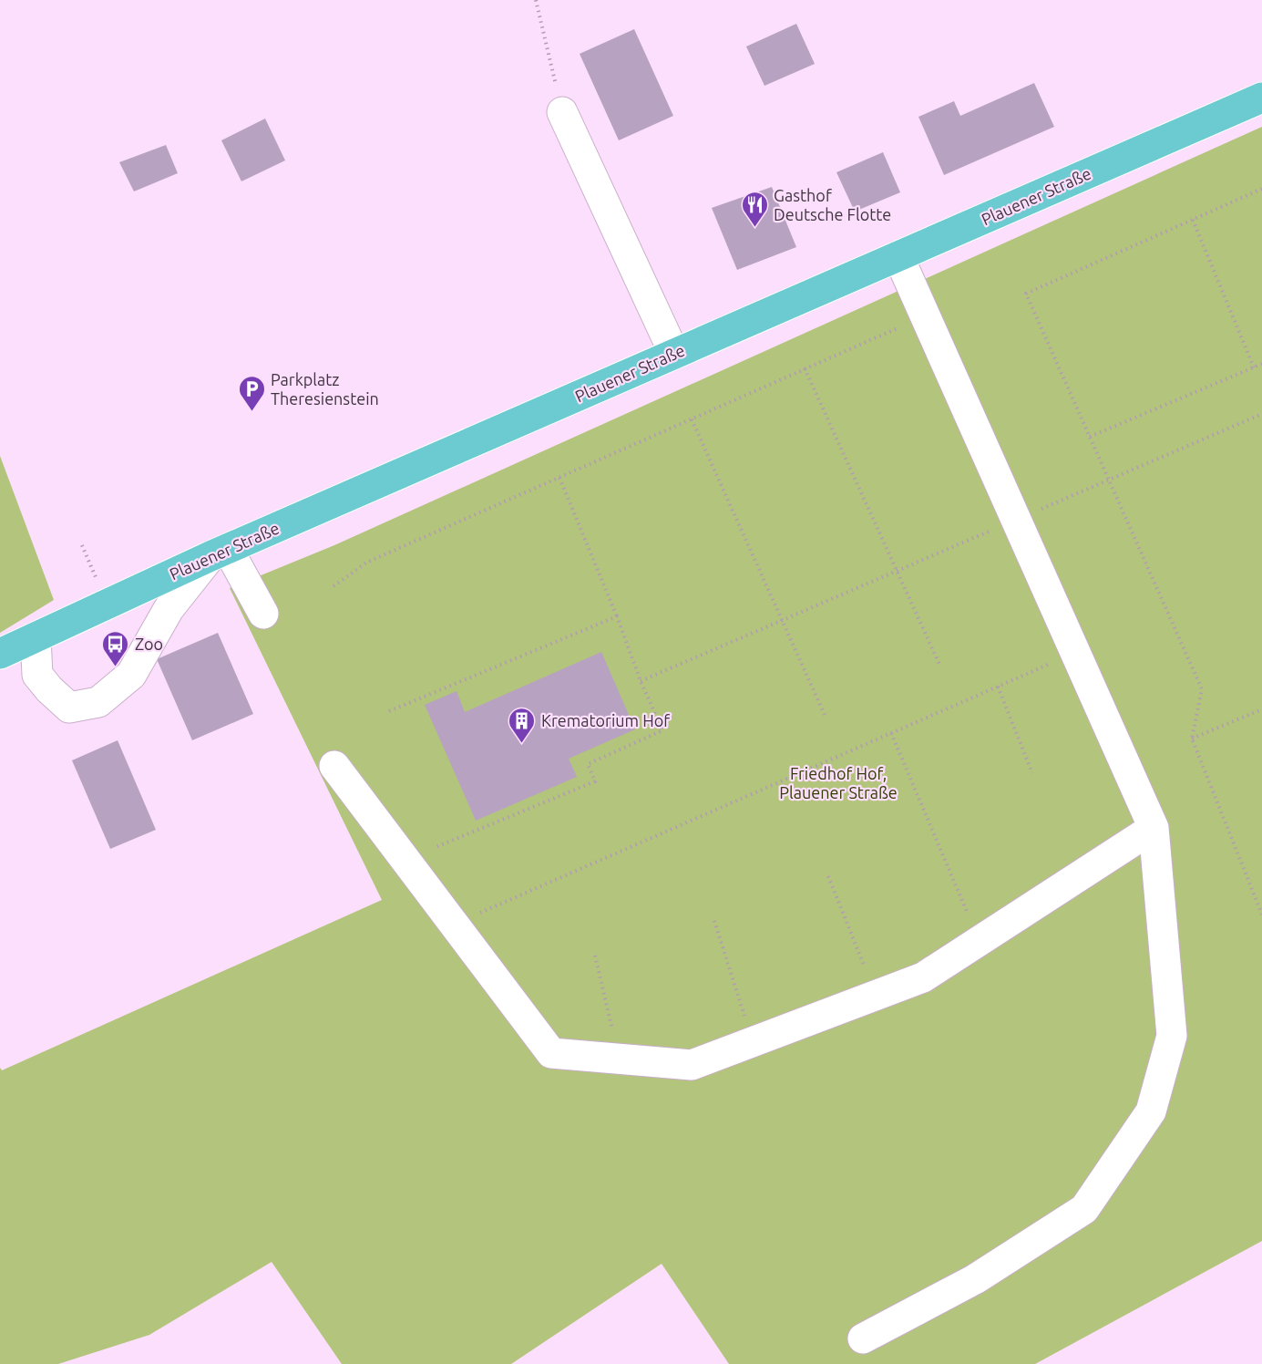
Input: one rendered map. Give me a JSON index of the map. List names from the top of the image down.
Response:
{
  "streets": {
    "main road": ["Plauener Straße"]
  },
  "parks": ["Friedhof Hof, Plauener Straße"],
  "places": {
    "restaurant": ["Gasthof Deutsche Flotte"],
    "parking": ["Parkplatz Theresienstein"],
    "bus stop": ["Zoo"],
    "building": ["Krematorium Hof"]
  }
}
